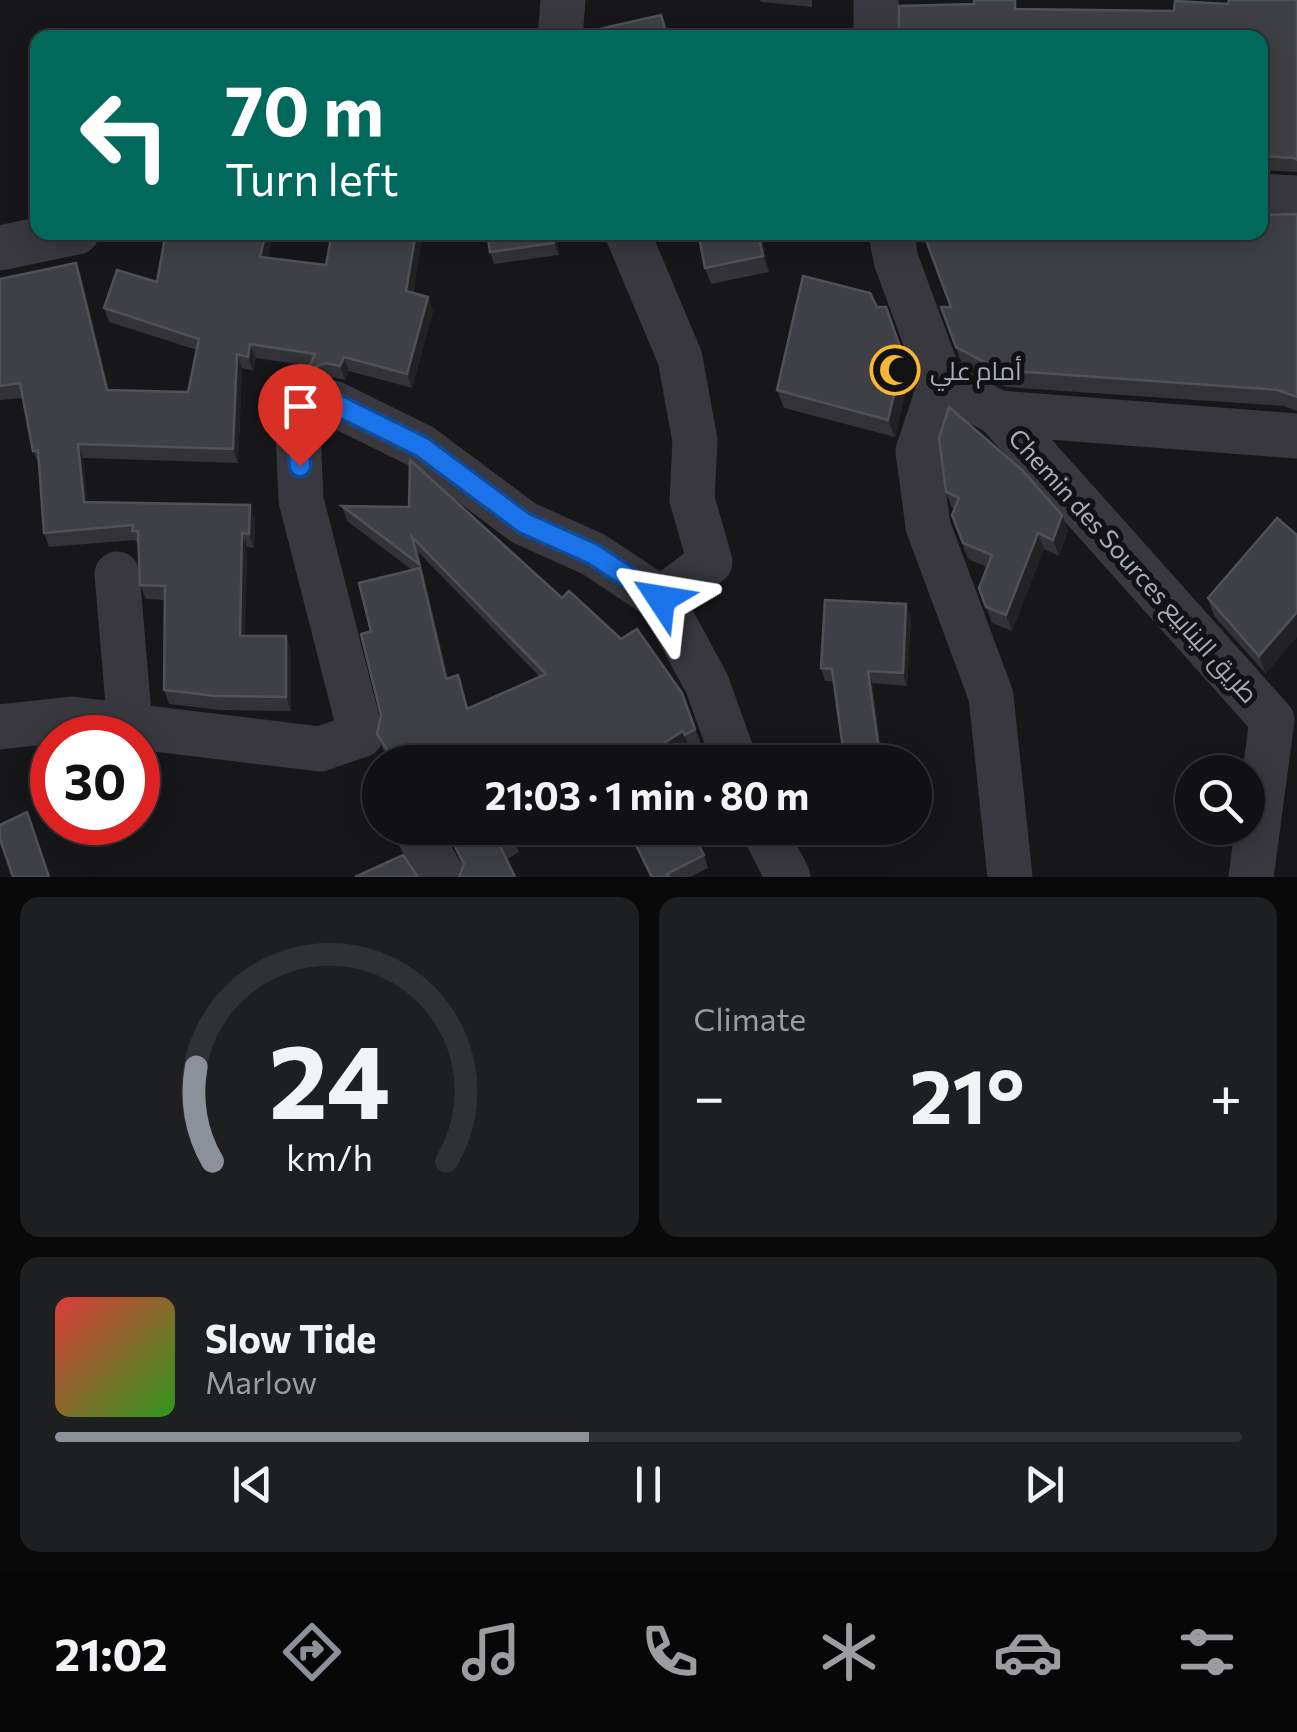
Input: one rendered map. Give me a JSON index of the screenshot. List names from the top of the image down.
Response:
{
  "streets": {
    "street": ["Chemin des Sources طريق الينابيع"]
  },
  "places": {
    "mosque": ["أمام علي"]
  },
  "page": {
    "turn": ["70 m", "Turn left"],
    "limit": "30",
    "trip": "21:03 · 1 min · 80 m",
    "tile": "Climate",
    "heat": ["−", "21°", "+"],
    "song": ["Slow Tide", "Marlow"],
    "tabs": "21:02",
    "gauge": ["24", "km/h"]
  }
}
